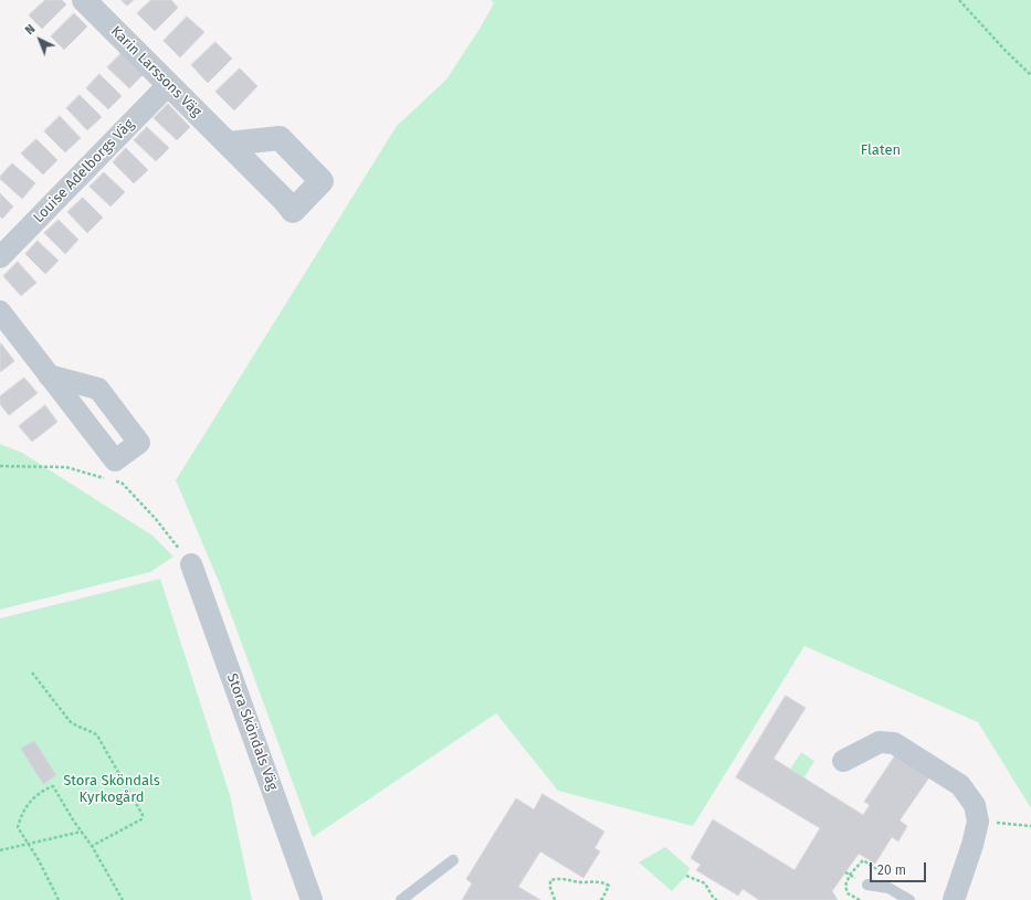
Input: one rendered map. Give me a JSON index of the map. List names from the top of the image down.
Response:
{
  "streets": {
    "street": ["Karin Larssons Väg", "Louise Adelborgs Väg", "Stora Sköndals Väg"]
  },
  "crossings": [
    ["Karin Larssons Väg", "Louise Adelborgs Väg"]
  ],
  "parks": ["Flaten", "Stora Sköndals Kyrkogård"],
  "scale_bar": "20 m",
  "north": "top left"
}
